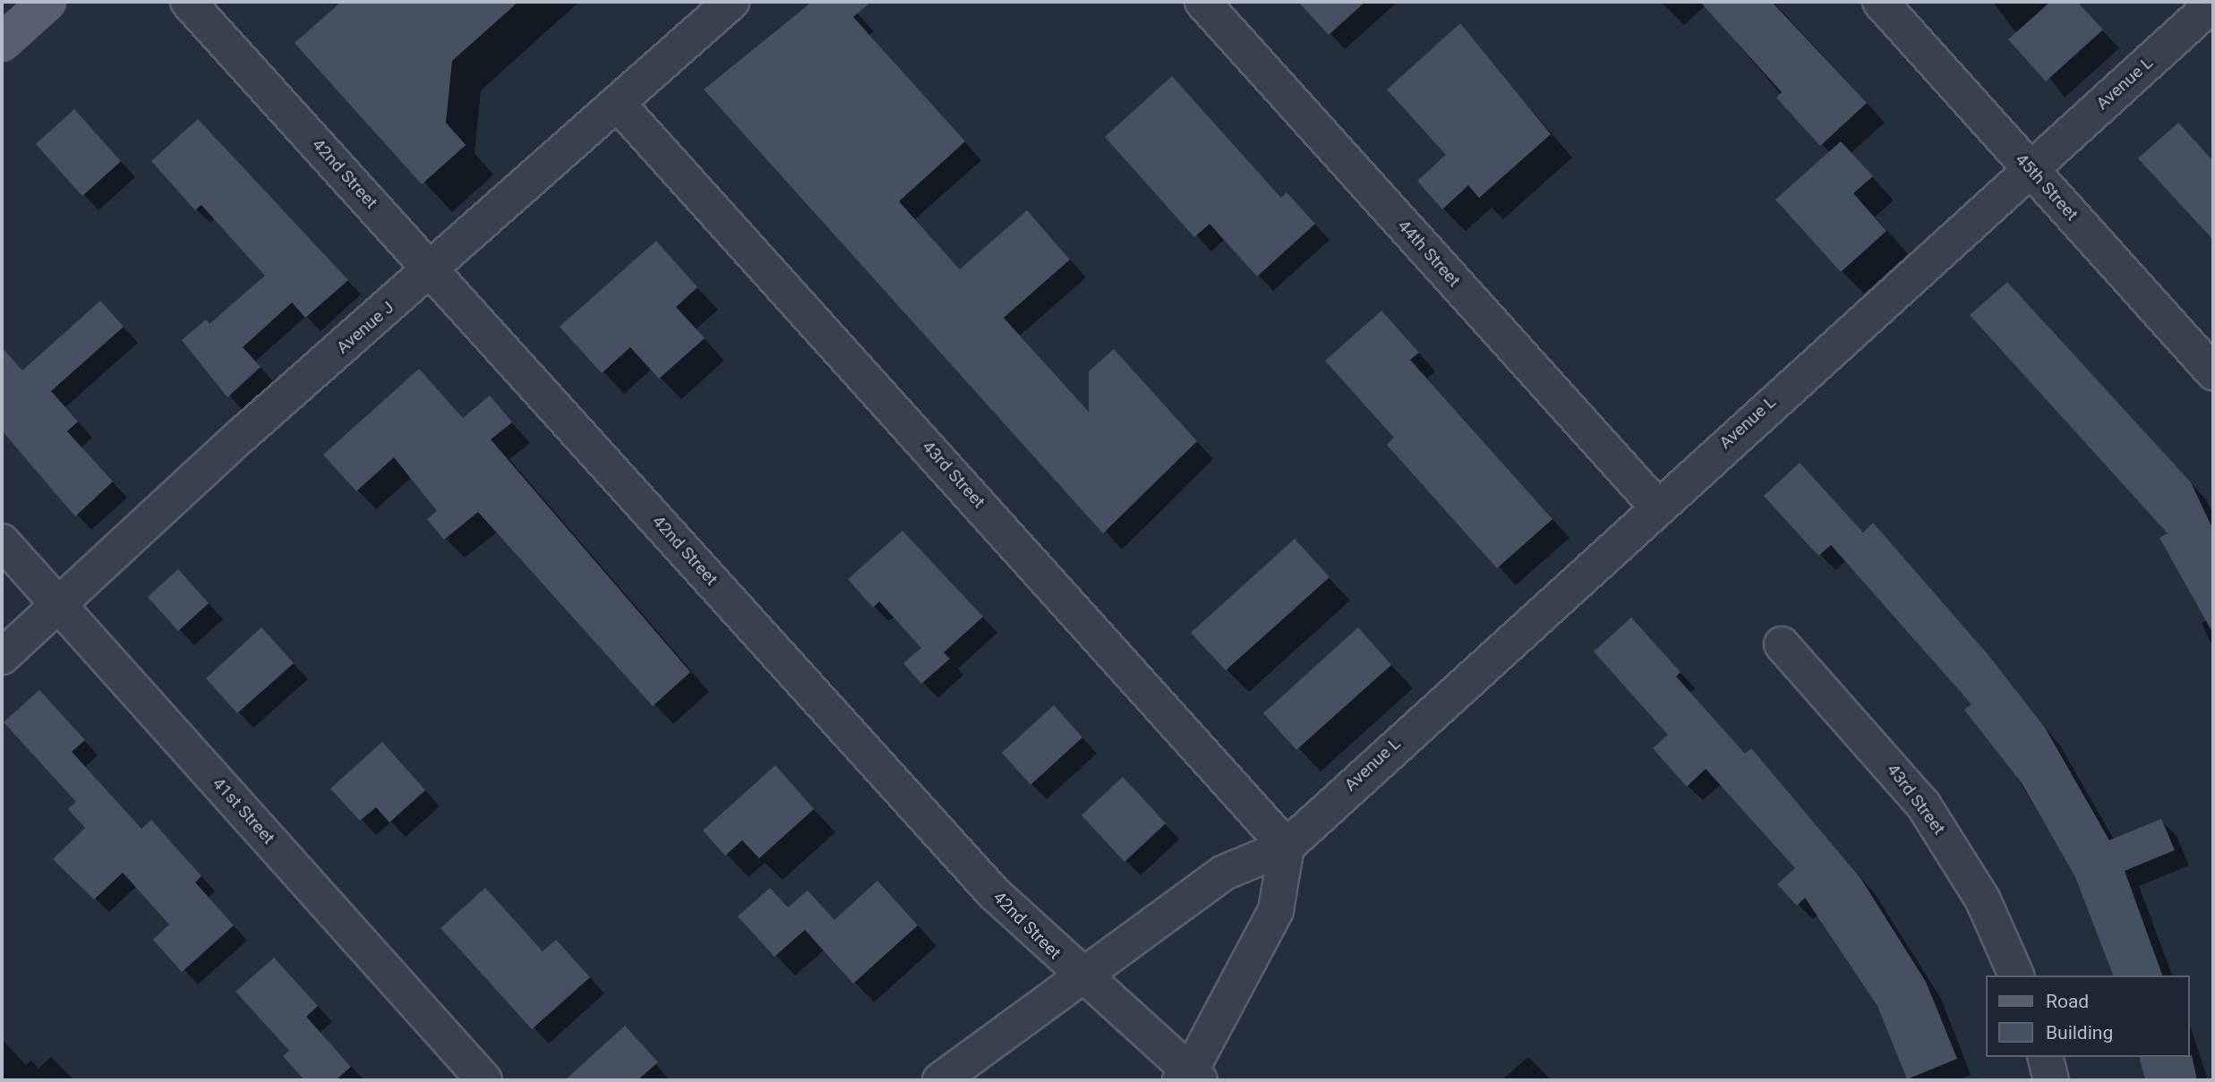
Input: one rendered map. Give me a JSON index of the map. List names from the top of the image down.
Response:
{
  "streets": {
    "street": [
      "Avenue L",
      "42nd Street",
      "45th Street",
      "44th Street",
      "Avenue J",
      "43rd Street",
      "41st Street"
    ]
  },
  "crossings": [
    ["Avenue L", "42nd Street"],
    ["Avenue L", "45th Street"],
    ["Avenue L", "44th Street"],
    ["Avenue L", "43rd Street"],
    ["42nd Street", "Avenue J"],
    ["Avenue J", "43rd Street"],
    ["Avenue J", "41st Street"]
  ],
  "legend": ["Road", "Building"]
}
